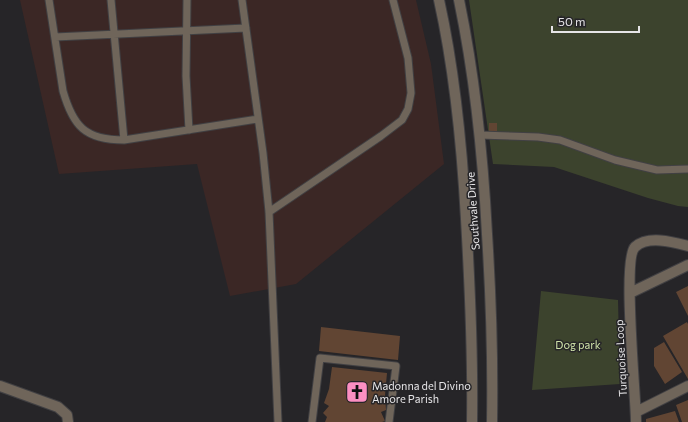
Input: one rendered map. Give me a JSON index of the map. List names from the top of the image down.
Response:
{
  "streets": {
    "street": ["Southvale Drive", "Turquoise Loop"]
  },
  "parks": ["Dog park"],
  "places": {
    "church": ["Madonna del Divino Amore Parish"]
  },
  "scale_bar": "50 m"
}
